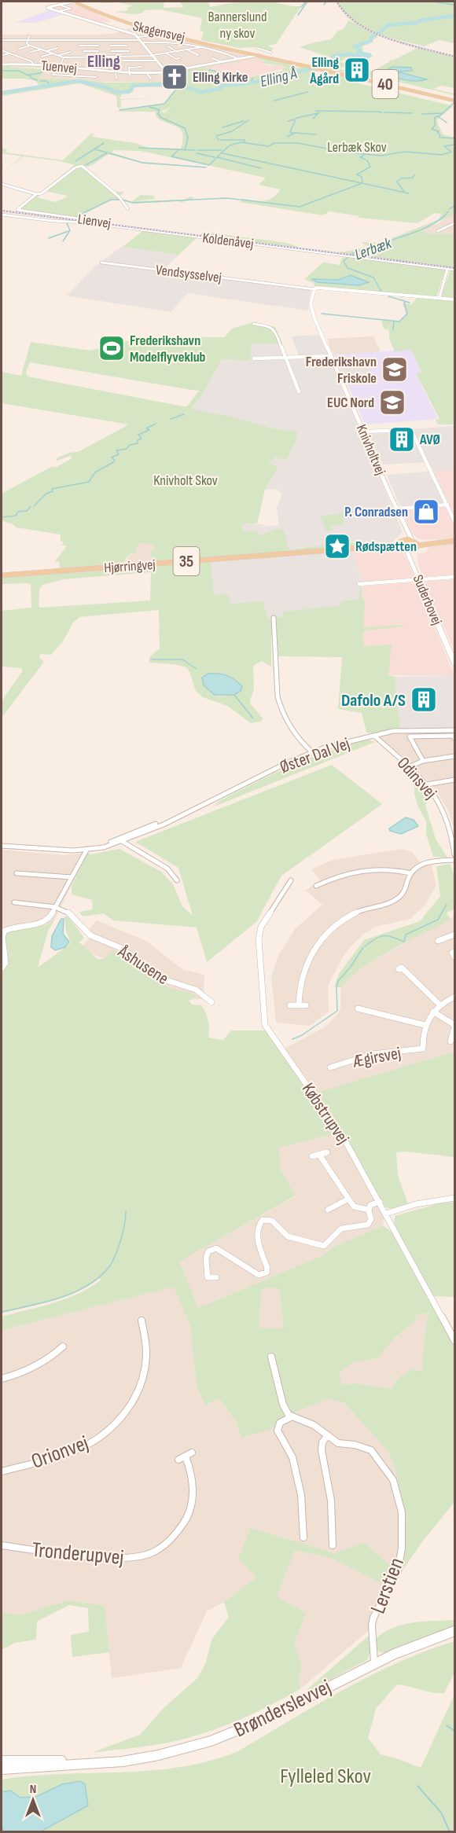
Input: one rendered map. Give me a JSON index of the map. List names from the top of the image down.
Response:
{
  "streets": {
    "main road": [
      "Skagensvej",
      "40",
      "35",
      "Hjørringvej",
      "Brønderslevvej"
    ],
    "street": [
      "Tuenvej",
      "Lienvej",
      "Koldenåvej",
      "Vendsysselvej",
      "Knivholtvej",
      "Suderbovej",
      "Øster Dal Vej",
      "Odinsvej",
      "Åshusene",
      "Ægirsvej",
      "Købstrupvej",
      "Orionvej",
      "Tronderupvej",
      "Lerstien"
    ]
  },
  "crossings": [
    ["Skagensvej", "Tuenvej"],
    ["Vendsysselvej", "Knivholtvej"],
    ["Knivholtvej", "35"],
    ["Knivholtvej", "Hjørringvej"],
    ["Knivholtvej", "Suderbovej"],
    ["35", "Hjørringvej"],
    ["35", "Suderbovej"],
    ["Hjørringvej", "Suderbovej"],
    ["Øster Dal Vej", "Odinsvej"],
    ["Lerstien", "Brønderslevvej"]
  ],
  "districts": ["Elling"],
  "water": ["Elling Å", "Lerbæk"],
  "parks": [
    "Bannerslund ny skov",
    "Lerbæk Skov",
    "Knivholt Skov",
    "Fylleled Skov"
  ],
  "places": {
    "building": ["Elling Ågård", "AVØ", "Dafolo A/S"],
    "church": ["Elling Kirke"],
    "sports": ["Frederikshavn Modelflyveklub"],
    "school or university": ["Frederikshavn Friskole", "EUC Nord"],
    "shop": ["P. Conradsen"],
    "place": ["Rødspætten"]
  },
  "north": "top"
}
